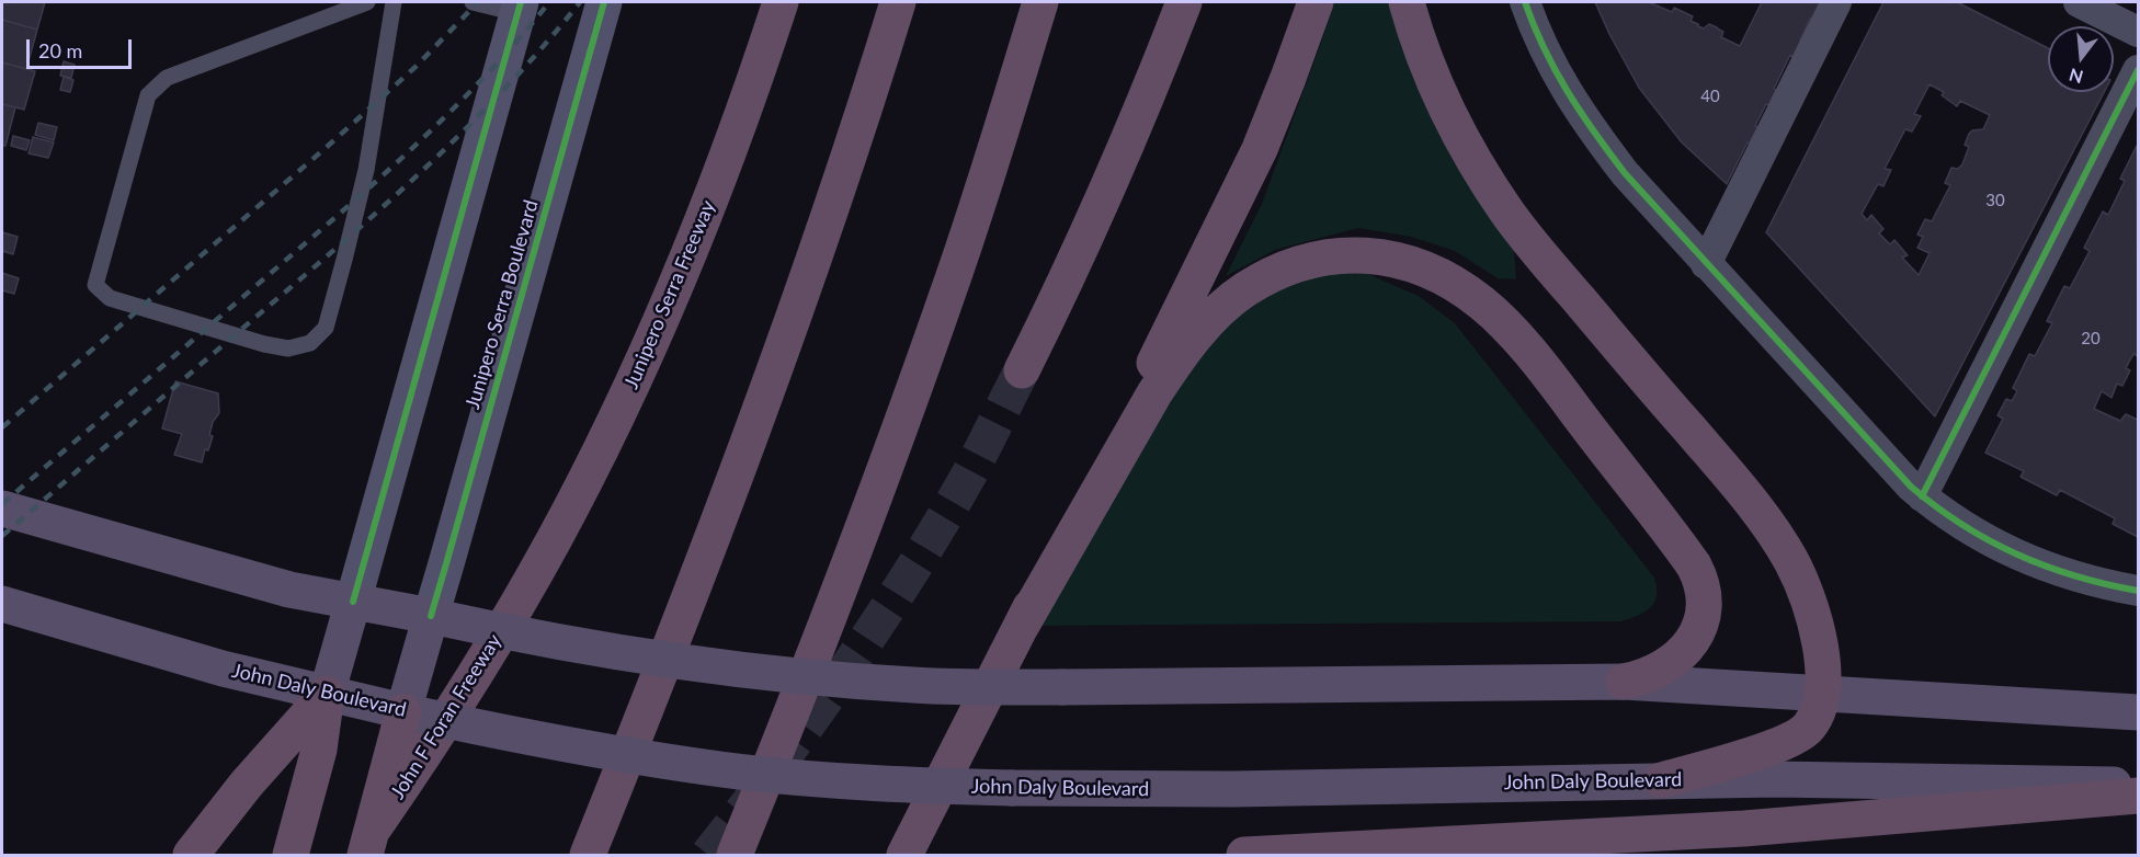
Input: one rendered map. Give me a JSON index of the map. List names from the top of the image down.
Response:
{
  "streets": {
    "highway": ["Junipero Serra Freeway", "John F Foran Freeway"],
    "main road": ["Junipero Serra Boulevard", "John Daly Boulevard"]
  },
  "crossings": [
    ["Junipero Serra Freeway", "John F Foran Freeway"],
    ["Junipero Serra Boulevard", "John Daly Boulevard"]
  ],
  "house_numbers": ["40", "30", "20"],
  "scale_bar": "20 m",
  "north": "bottom"
}
